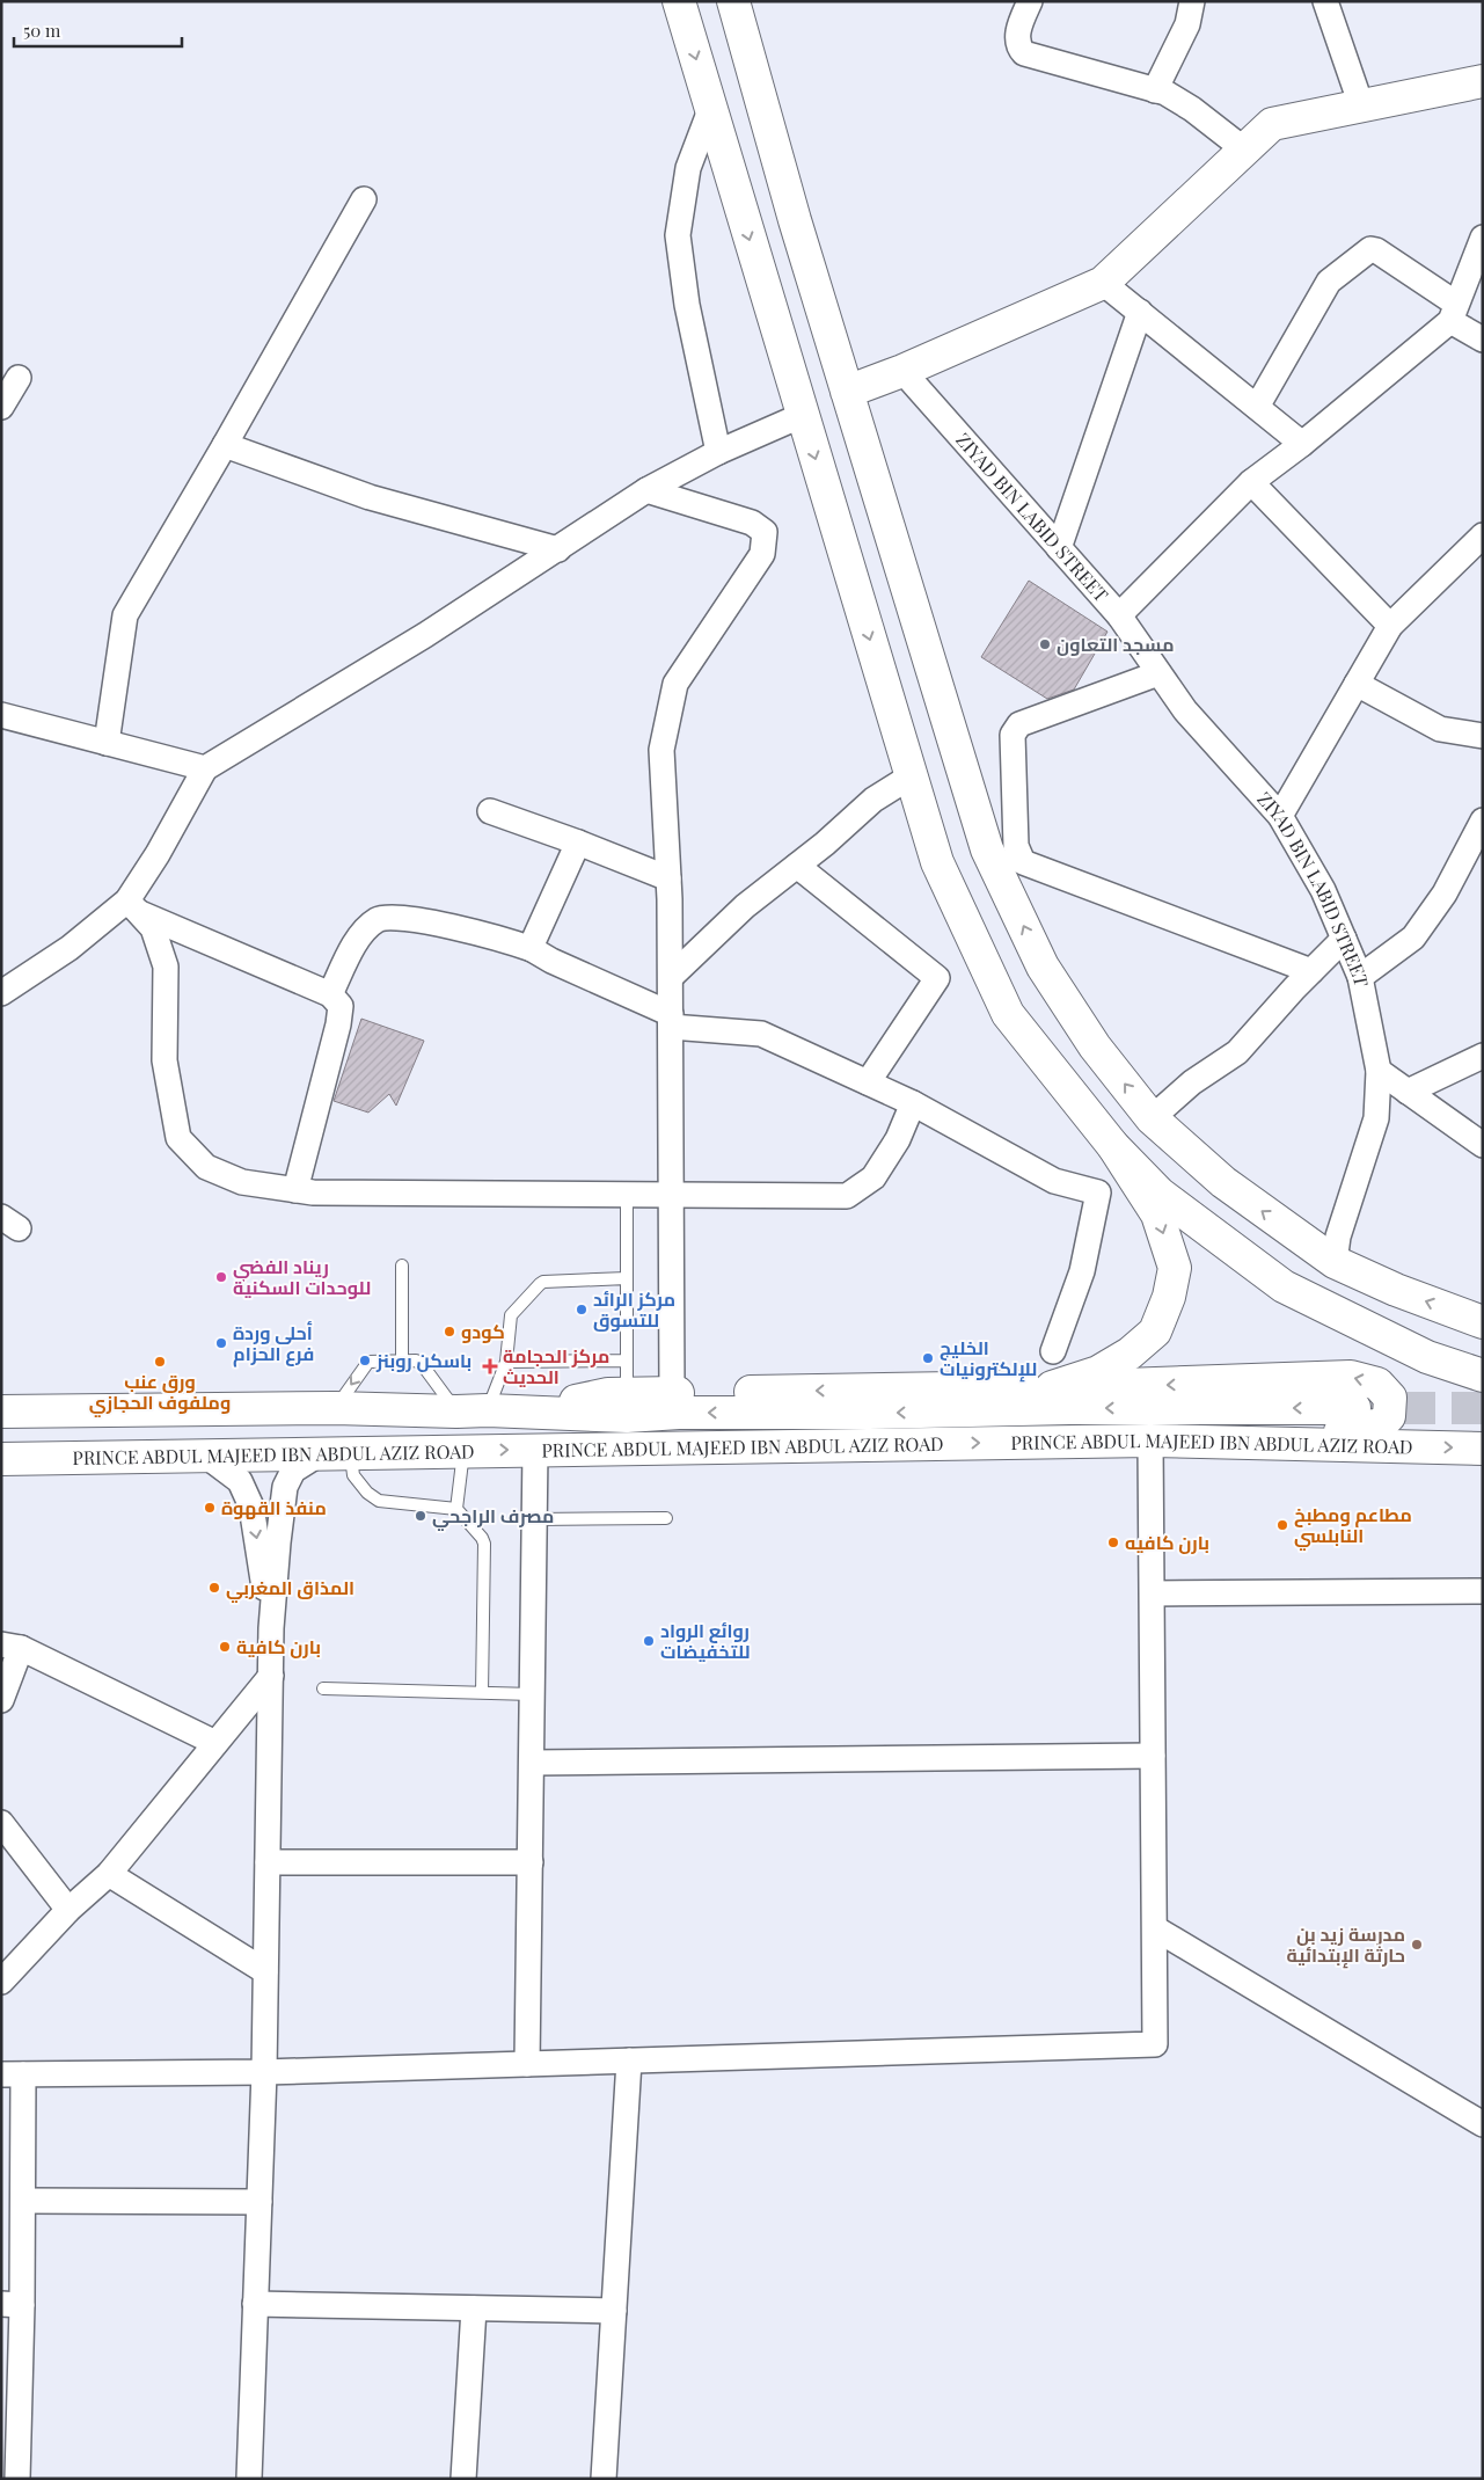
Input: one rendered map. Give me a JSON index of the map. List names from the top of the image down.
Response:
{
  "streets": {
    "main road": ["PRINCE ABDUL MAJEED IBN ABDUL AZIZ ROAD"],
    "street": ["ZIYAD BIN LABID STREET"]
  },
  "places": {
    "other": [
      "مسجد التعاون",
      "ريناد الفضي للوحدات السكنية",
      "مركز الرائد للتسوق",
      "كودو",
      "أحلى وردة فرع الحزام",
      "الخليج للإلكترونيات",
      "باسكن روبنز",
      "ورق عنب وملفوف الحجازي",
      "منفذ القهوة",
      "مصرف الراجحي",
      "مطاعم ومطبخ النابلسي",
      "بارن كافيه",
      "المذاق المغربي",
      "روائع الرواد للتخفيضات",
      "بارن كافية",
      "مدرسة زيد بن حارثة الإبتدائية"
    ],
    "health": ["مركز الحجامة الحديث"]
  },
  "scale_bar": "50 m"
}
